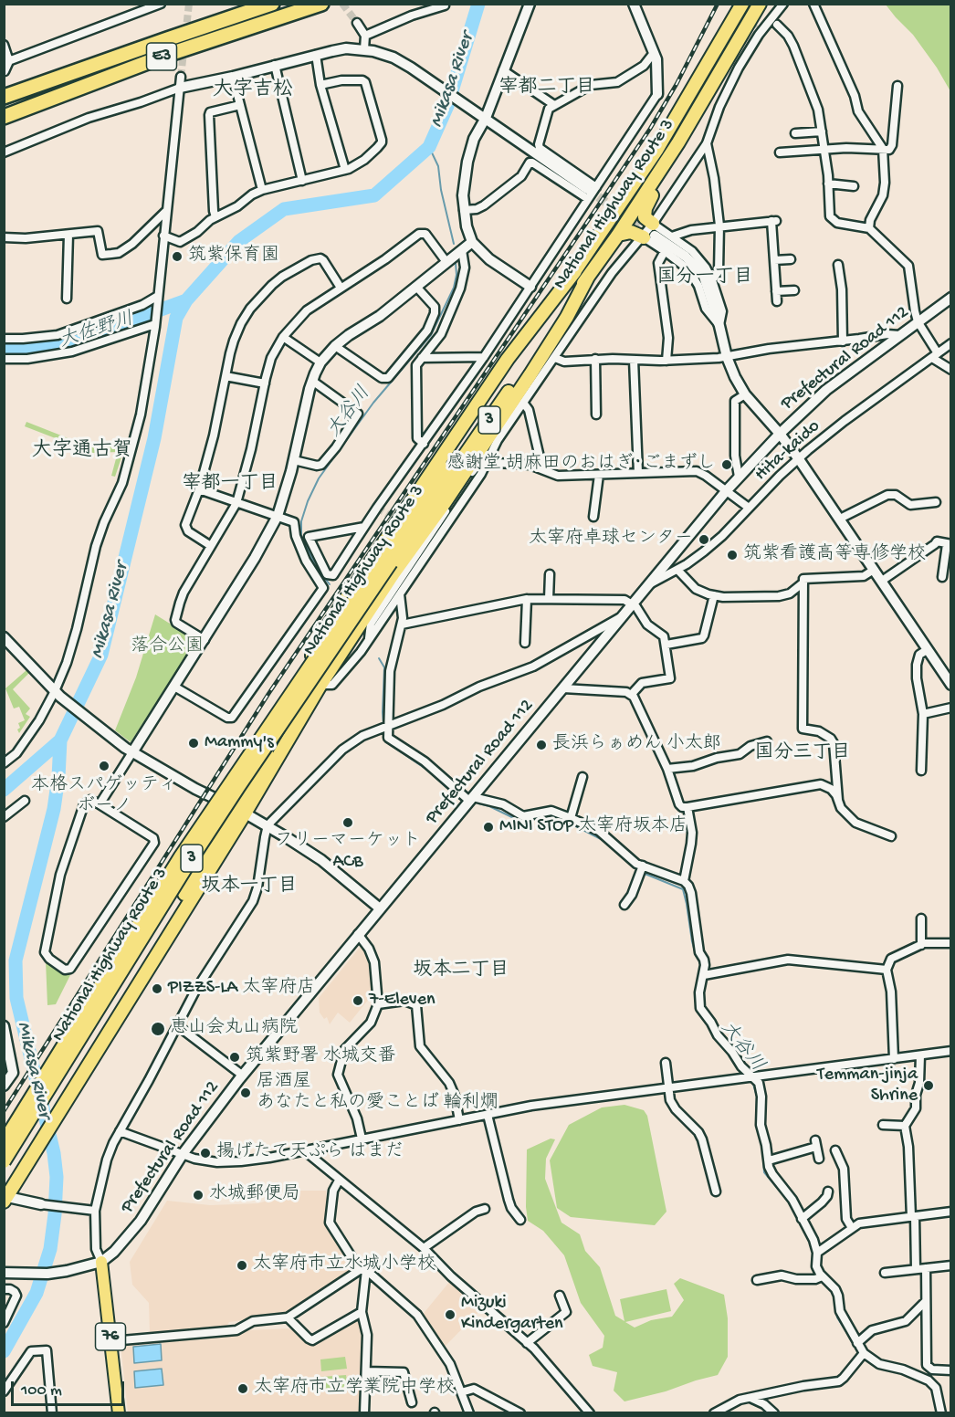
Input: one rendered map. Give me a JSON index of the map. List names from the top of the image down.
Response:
{
  "streets": {
    "highway": ["E3", "National Highway Route 3", "3"],
    "main road": ["76"],
    "street": ["Prefectural Road 112", "Hita-kaido"]
  },
  "crossings": [
    ["National Highway Route 3", "3"],
    ["Prefectural Road 112", "Hita-kaido"],
    ["Prefectural Road 112", "76"]
  ],
  "districts": [
    "宰都二丁目",
    "大字吉松",
    "国分一丁目",
    "大字通古賀",
    "宰都一丁目",
    "国分三丁目",
    "坂本一丁目",
    "坂本二丁目"
  ],
  "water": ["Mikasa River", "大佐野川", "大谷川"],
  "parks": ["落合公園"],
  "places": [
    "筑紫保育園",
    "感謝堂 胡麻田のおはぎ･ごまずし",
    "太宰府卓球センター",
    "筑紫看護高等専修学校",
    "Mammy's",
    "長浜らぁめん 小太郎",
    "本格スパゲッティ ボーノ",
    "フリーマーケット ACB",
    "MINI STOP 太宰府坂本店",
    "PIZZS-LA 太宰府店",
    "7-Eleven",
    "恵山会丸山病院",
    "筑紫野署 水城交番",
    "Temman-jinja Shrine",
    "居酒屋 あなたと私の愛ことば 輪利燗",
    "揚げたて天ぷら はまだ",
    "水城郵便局",
    "太宰府市立水城小学校",
    "Mizuki Kindergarten",
    "太宰府市立学業院中学校"
  ],
  "scale_bar": "100 m"
}
